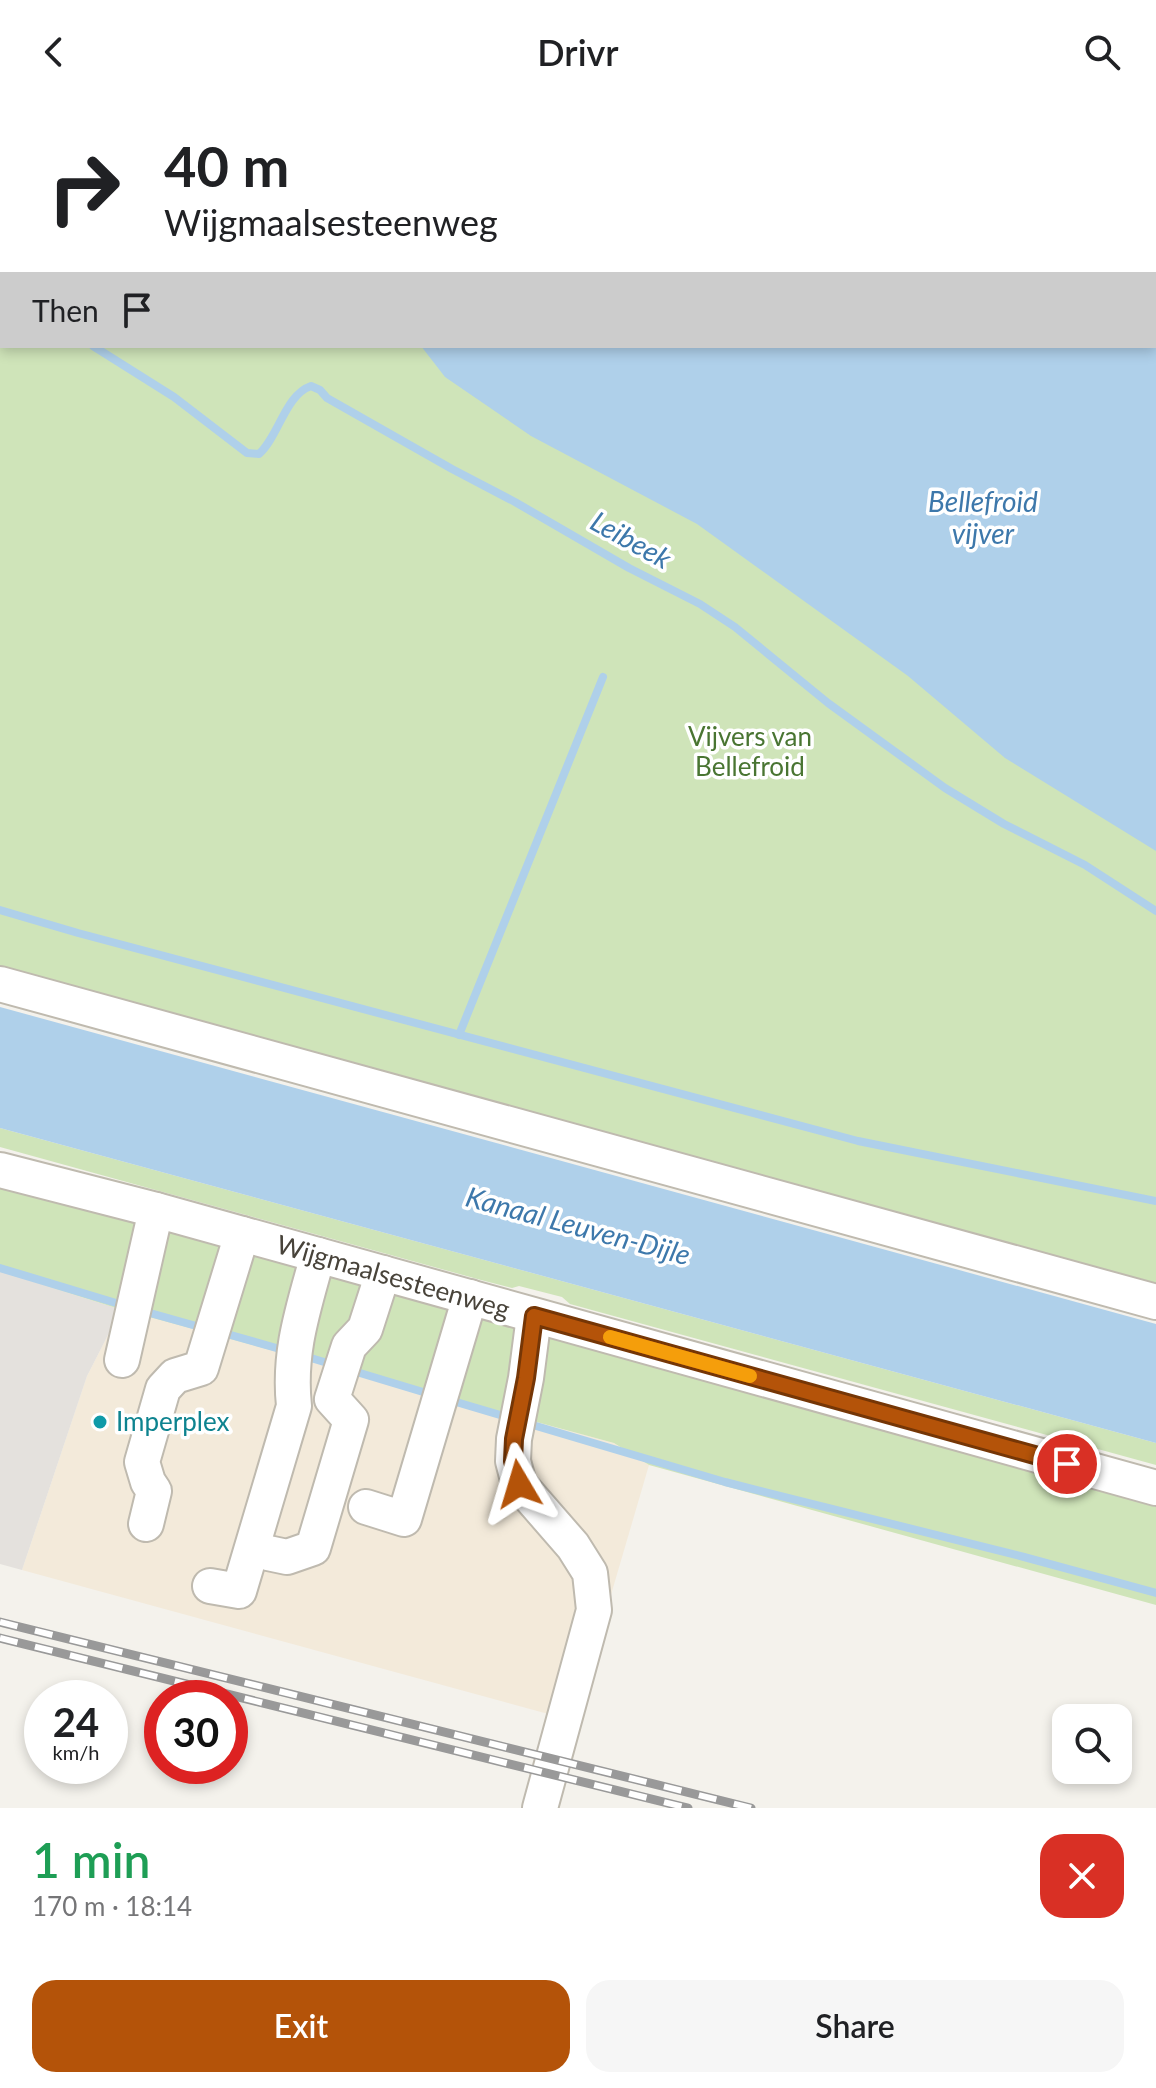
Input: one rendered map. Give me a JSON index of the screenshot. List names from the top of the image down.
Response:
{
  "streets": {
    "street": ["Wijgmaalsesteenweg"]
  },
  "water": ["Bellefroid vijver", "Leibeek", "Kanaal Leuven-Dijle"],
  "parks": ["Vijvers van Bellefroid"],
  "places": ["Imperplex"],
  "page": {
    "header": "Drivr",
    "turn": ["40 m", "Wijgmaalsesteenweg"],
    "then": "Then",
    "speed": "24 km/h",
    "limit": "30",
    "heading": ["1 min", "170 m · 18:14"],
    "buttons": ["Exit", "Share"]
  }
}
